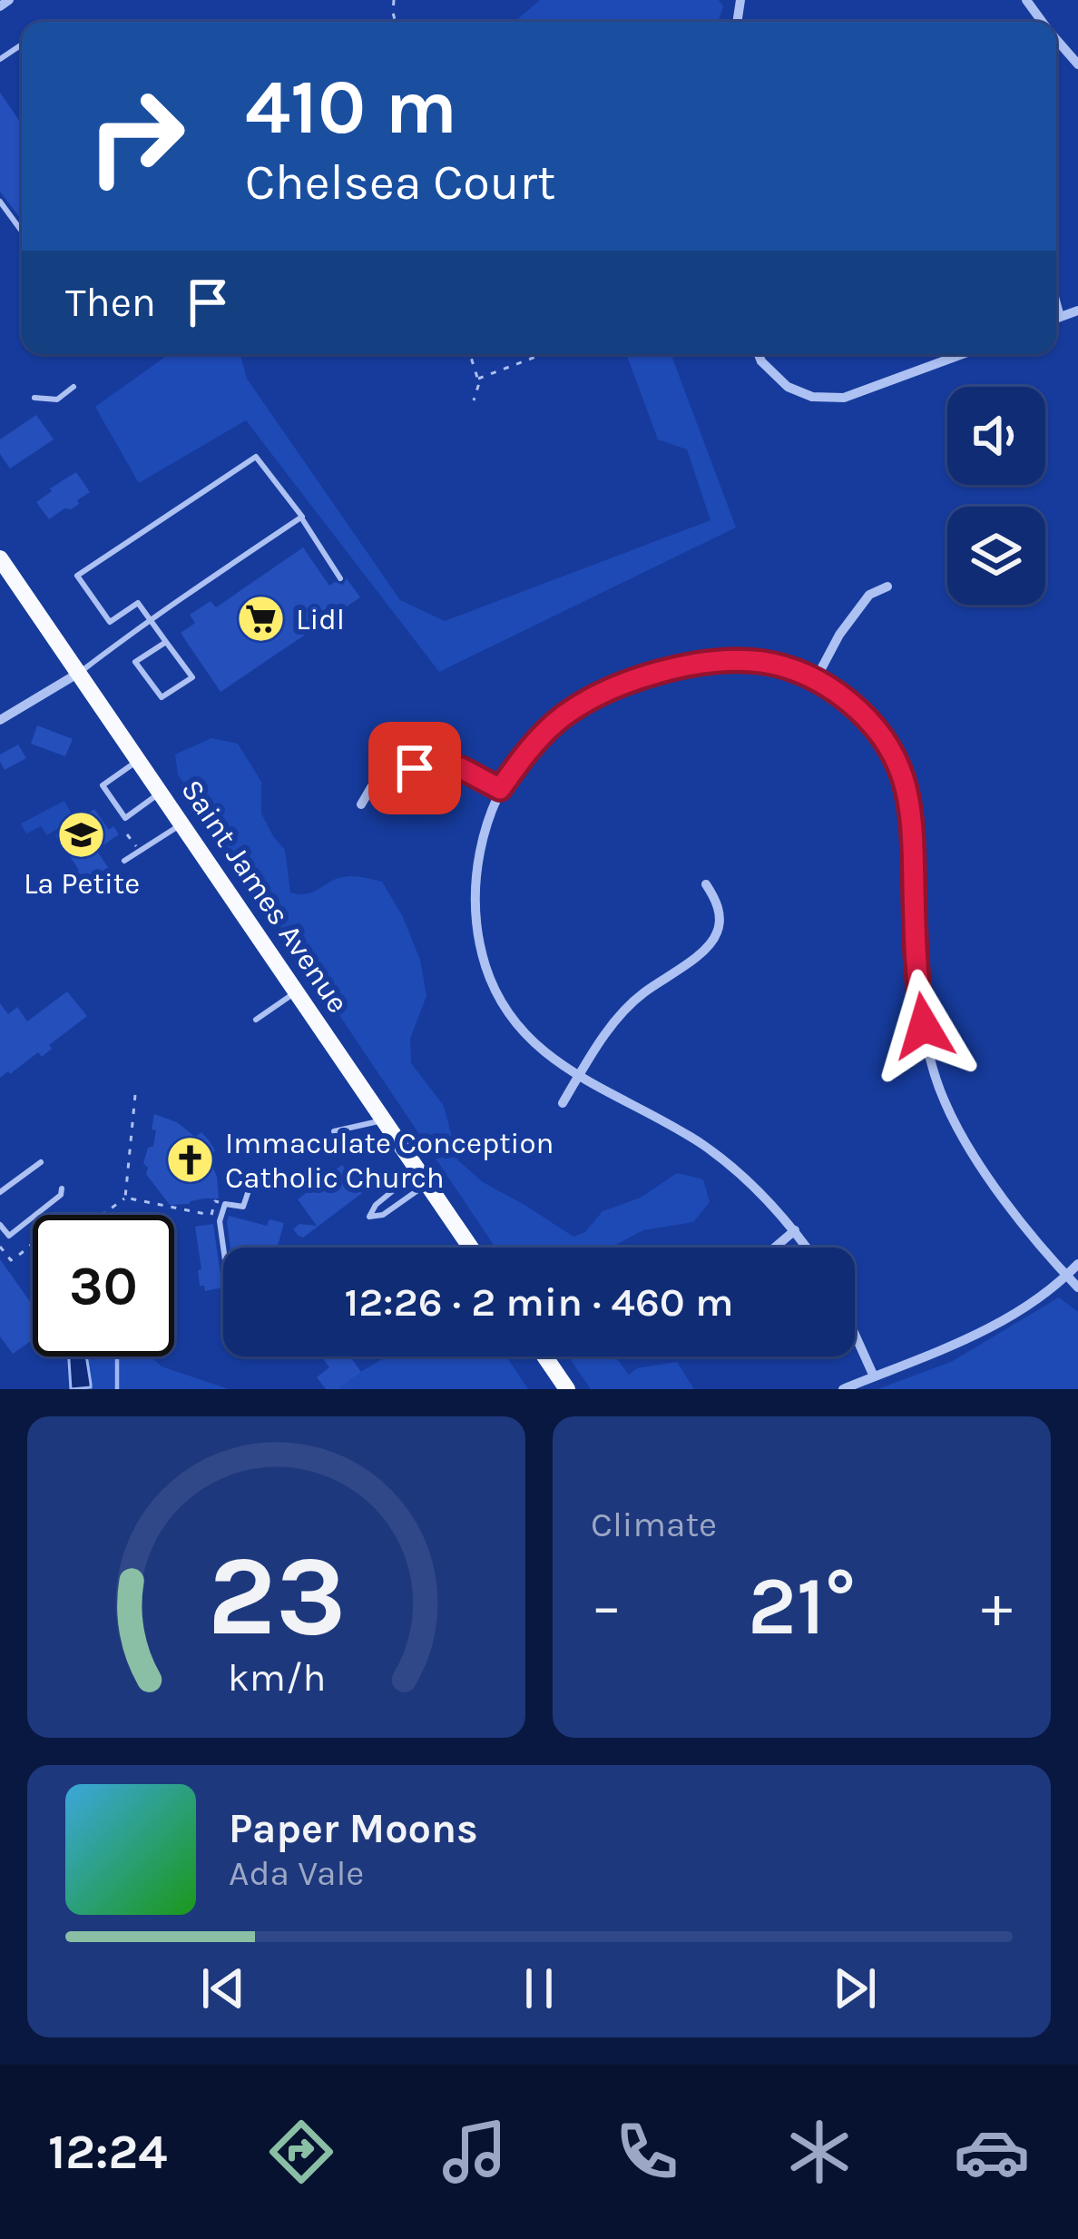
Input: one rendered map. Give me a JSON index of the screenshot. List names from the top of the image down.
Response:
{
  "streets": {
    "main road": ["Saint James Avenue"]
  },
  "places": {
    "supermarket": ["Lidl"],
    "school or university": ["La Petite"],
    "church": ["Immaculate Conception Catholic Church"]
  },
  "page": {
    "turn": ["410 m", "Chelsea Court"],
    "then": "Then",
    "limit": "30",
    "trip": "12:26 · 2 min · 460 m",
    "tile": "Climate",
    "heat": ["−", "21°", "+"],
    "song": ["Paper Moons", "Ada Vale"],
    "tabs": "12:24",
    "gauge": ["23", "km/h"]
  }
}
